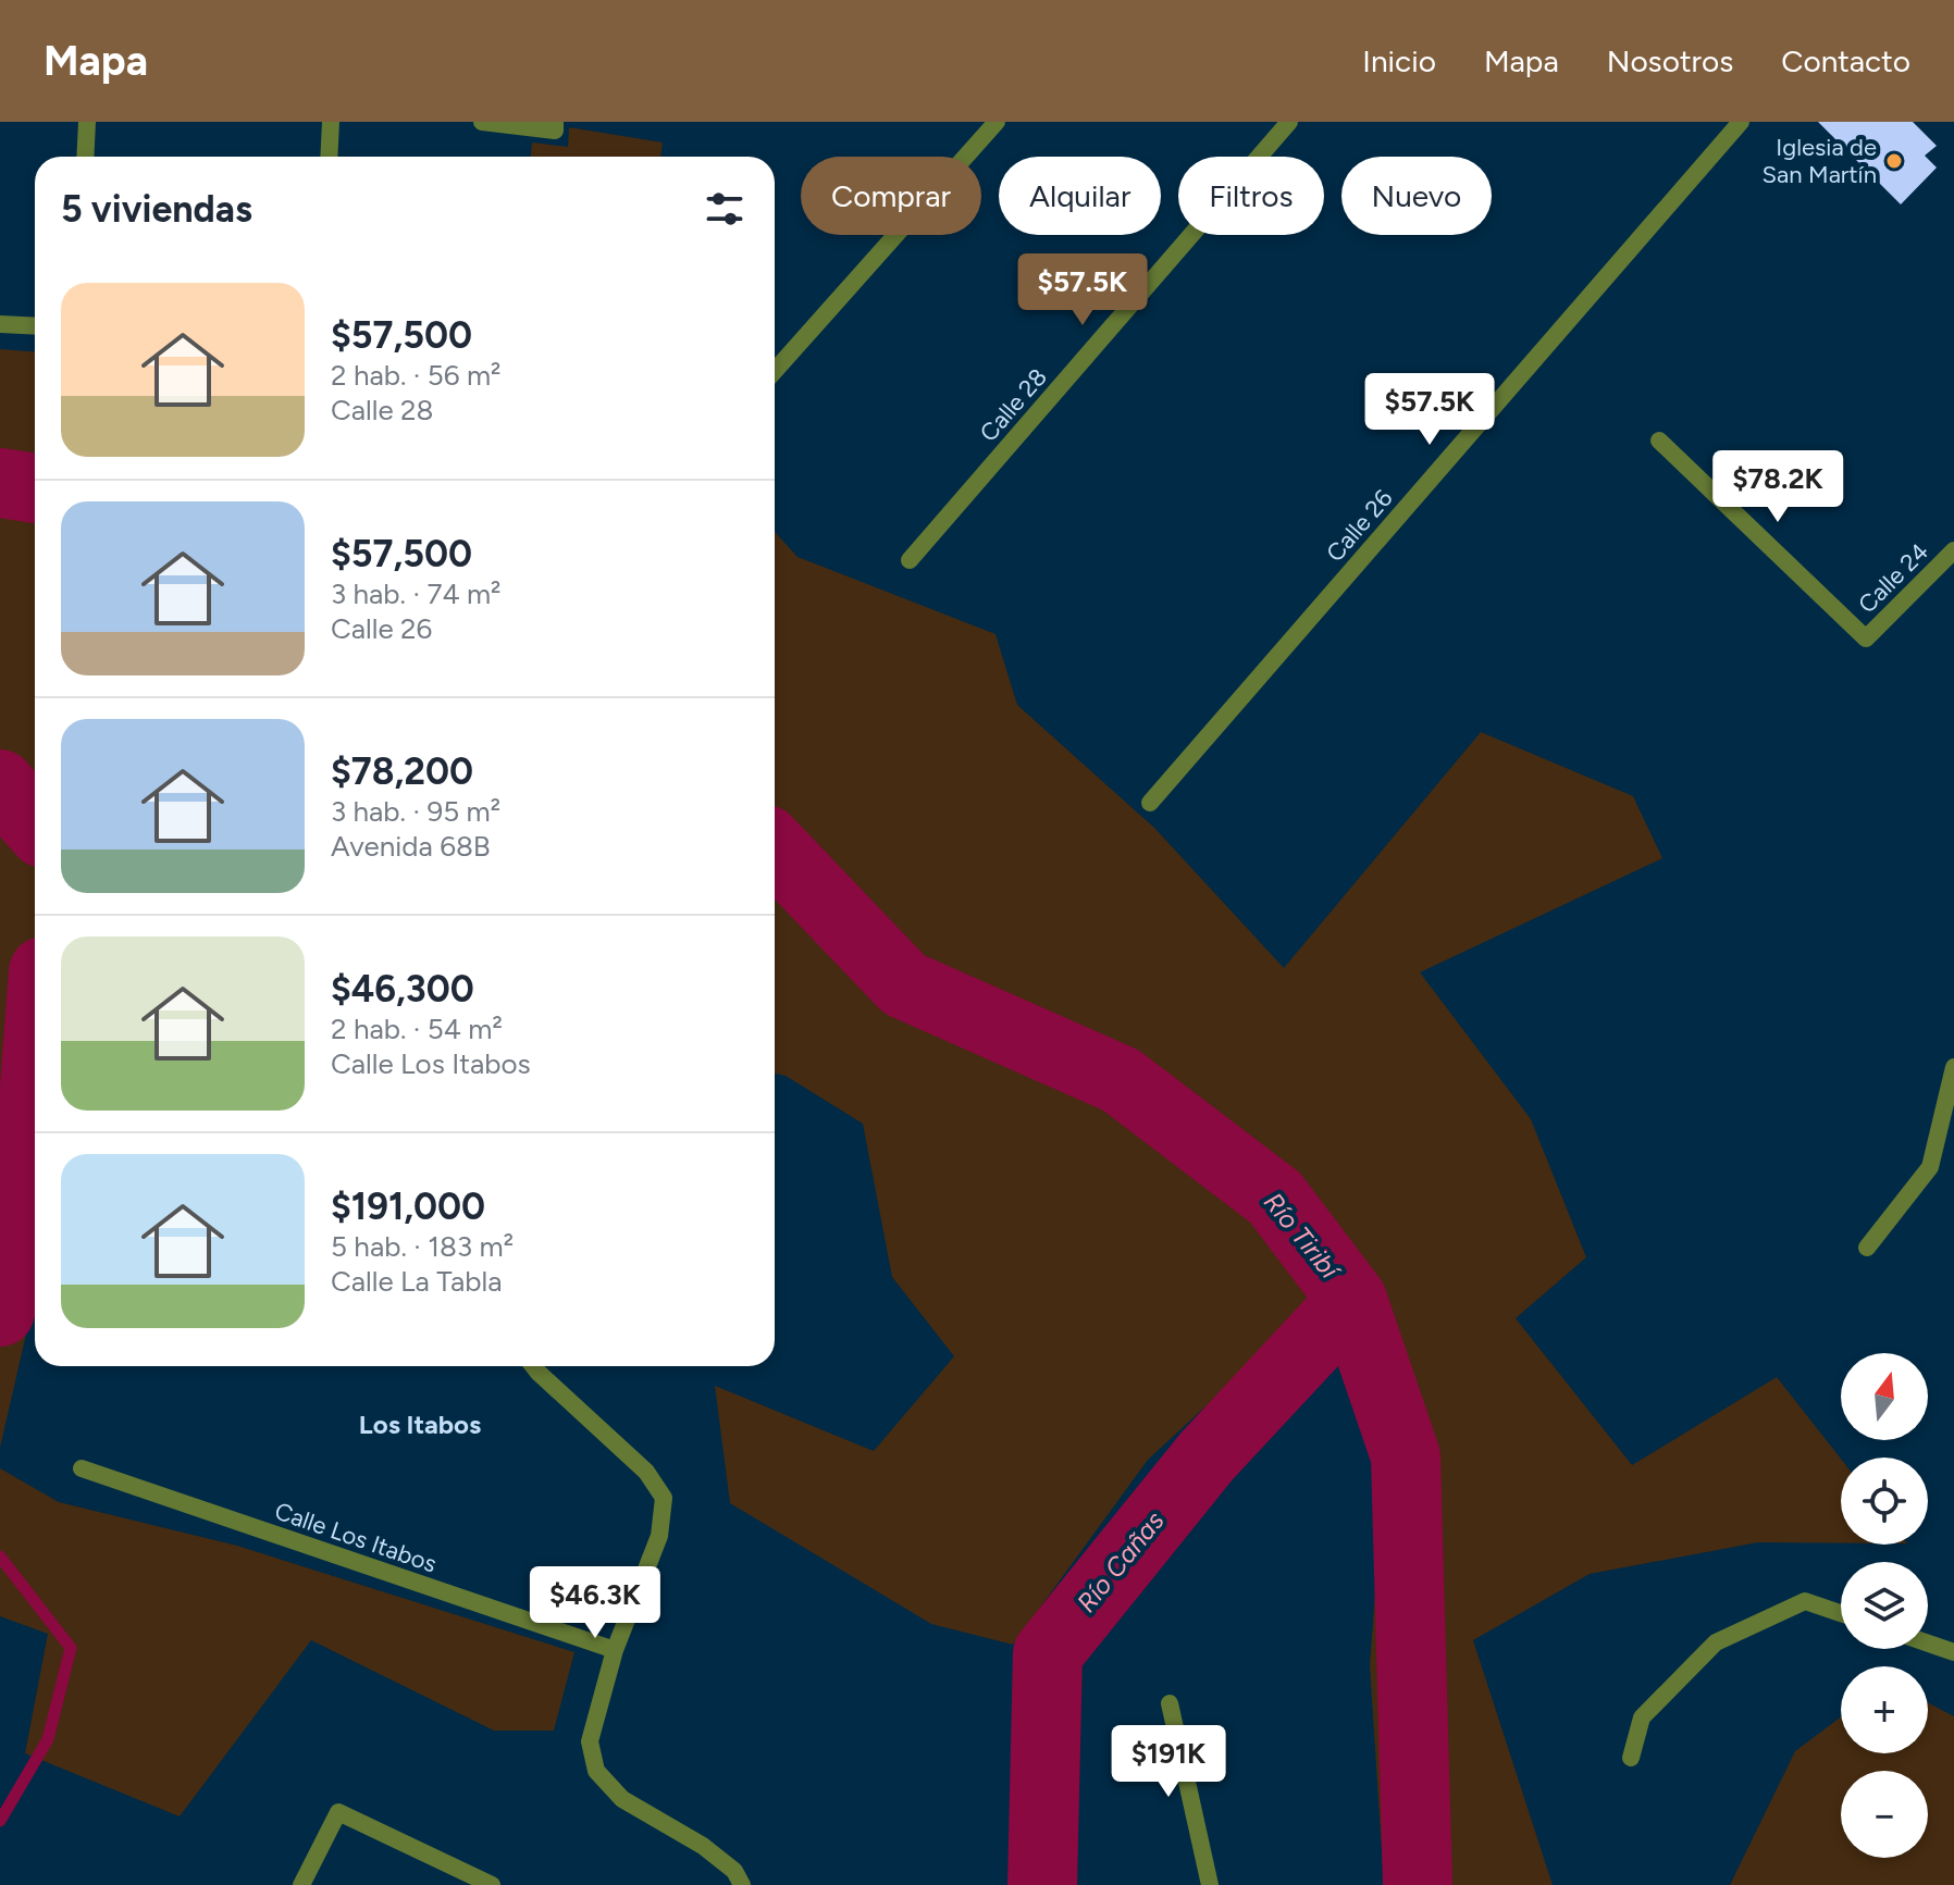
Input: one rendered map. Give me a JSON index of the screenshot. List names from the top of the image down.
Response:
{
  "streets": {
    "street": [
      "Calle 28",
      "Calle 26",
      "Calle 24",
      "Calle Los Itabos"
    ]
  },
  "districts": ["Los Itabos"],
  "water": ["Río Tiribí", "Río Cañas"],
  "places": ["Iglesia de San Martín"],
  "north": "top",
  "page": {
    "header": "Mapa",
    "nav": [
      "Inicio",
      "Mapa",
      "Nosotros",
      "Contacto"
    ],
    "chip": [
      "Comprar",
      "Alquilar",
      "Filtros",
      "Nuevo"
    ],
    "heading": "5 viviendas",
    "price": [
      "$57.5K",
      "$57.5K",
      "$78.2K",
      "$46.3K",
      "$191K"
    ],
    "list": [
      {
        "name": "$57,500",
        "note": "2 hab. · 56 m² · Calle 28"
      },
      {
        "name": "$57,500",
        "note": "3 hab. · 74 m² · Calle 26"
      },
      {
        "name": "$78,200",
        "note": "3 hab. · 95 m² · Avenida 68B"
      },
      {
        "name": "$46,300",
        "note": "2 hab. · 54 m² · Calle Los Itabos"
      },
      {
        "name": "$191,000",
        "note": "5 hab. · 183 m² · Calle La Tabla"
      }
    ],
    "map_buttons": ["+", "−"]
  }
}
